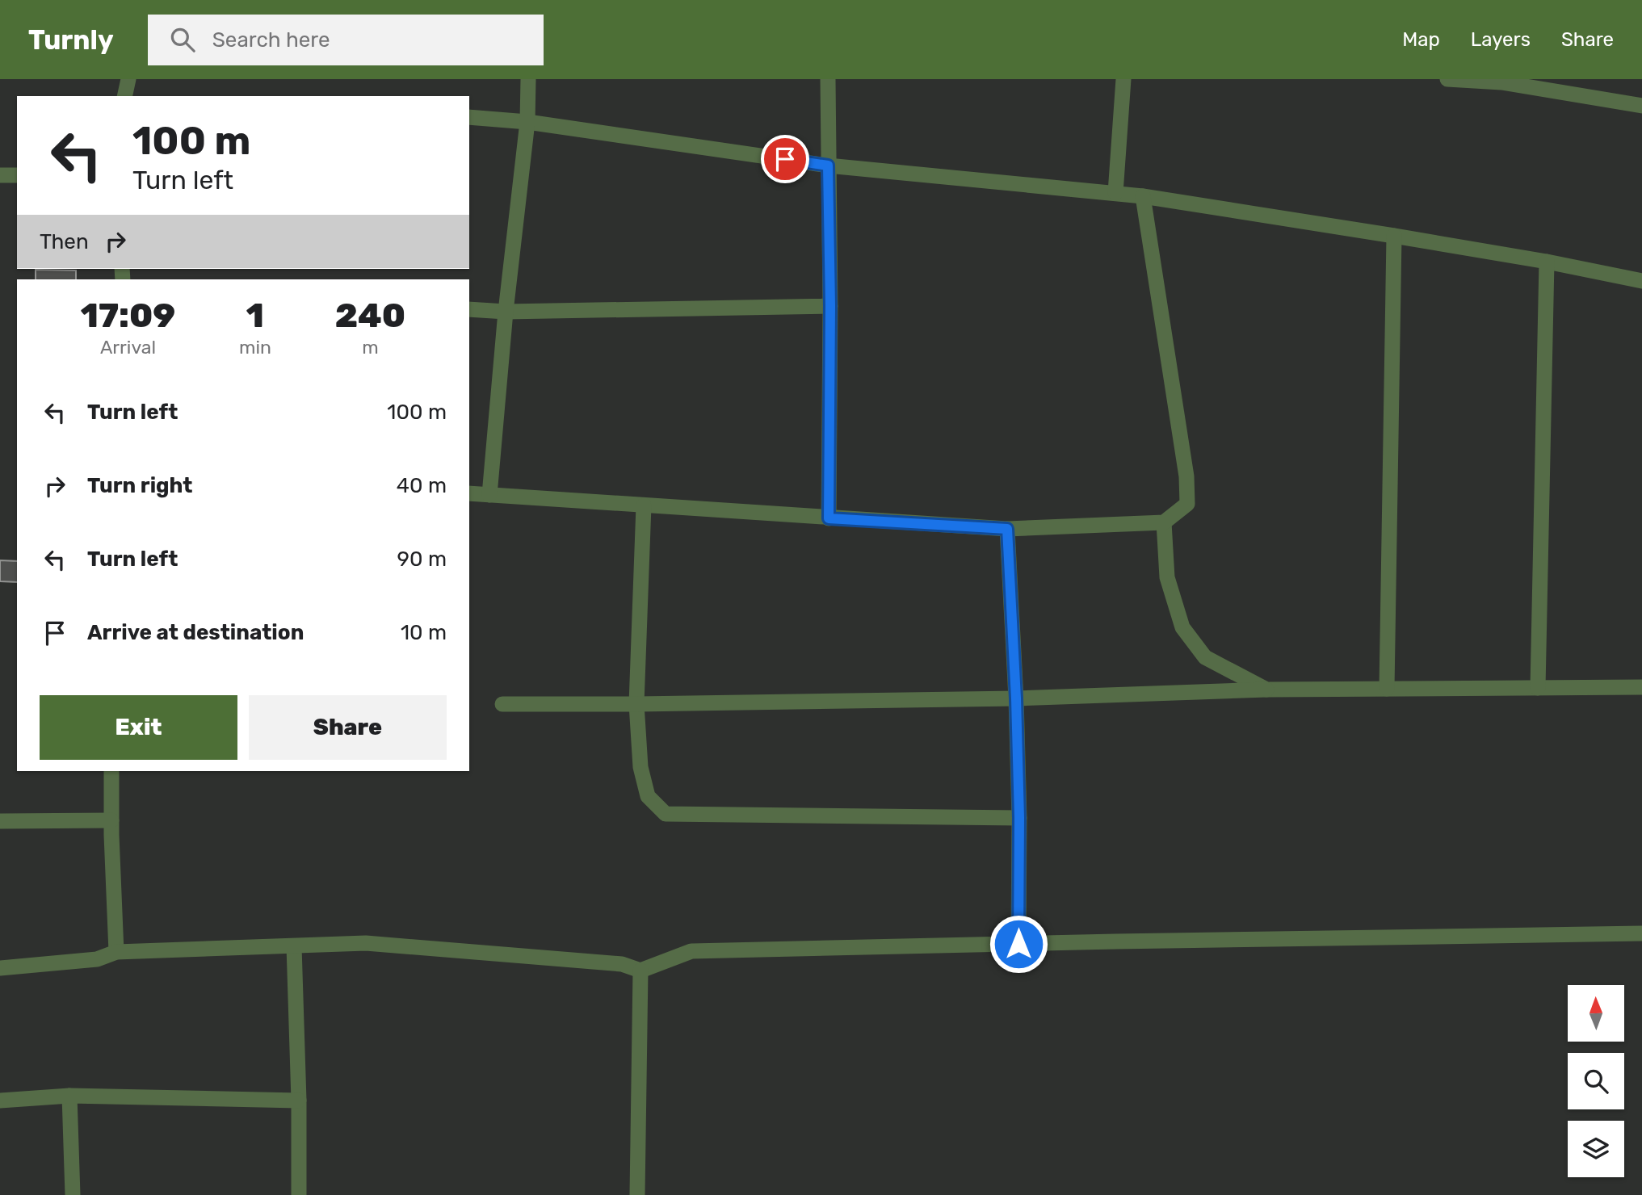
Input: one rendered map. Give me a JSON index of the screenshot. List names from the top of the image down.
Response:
{
  "north": "top",
  "page": {
    "header": "Turnly",
    "search": "Search here",
    "nav": ["Map", "Layers", "Share"],
    "turn": ["100 m", "Turn left"],
    "then": "Then",
    "eta": [
      "17:09",
      "Arrival",
      "1",
      "min",
      "240",
      "m"
    ],
    "list": [
      {
        "name": "Turn left",
        "value": "100 m"
      },
      {
        "name": "Turn right",
        "value": "40 m"
      },
      {
        "name": "Turn left",
        "value": "90 m"
      },
      {
        "name": "Arrive at destination",
        "value": "10 m"
      }
    ],
    "buttons": ["Exit", "Share"]
  }
}
